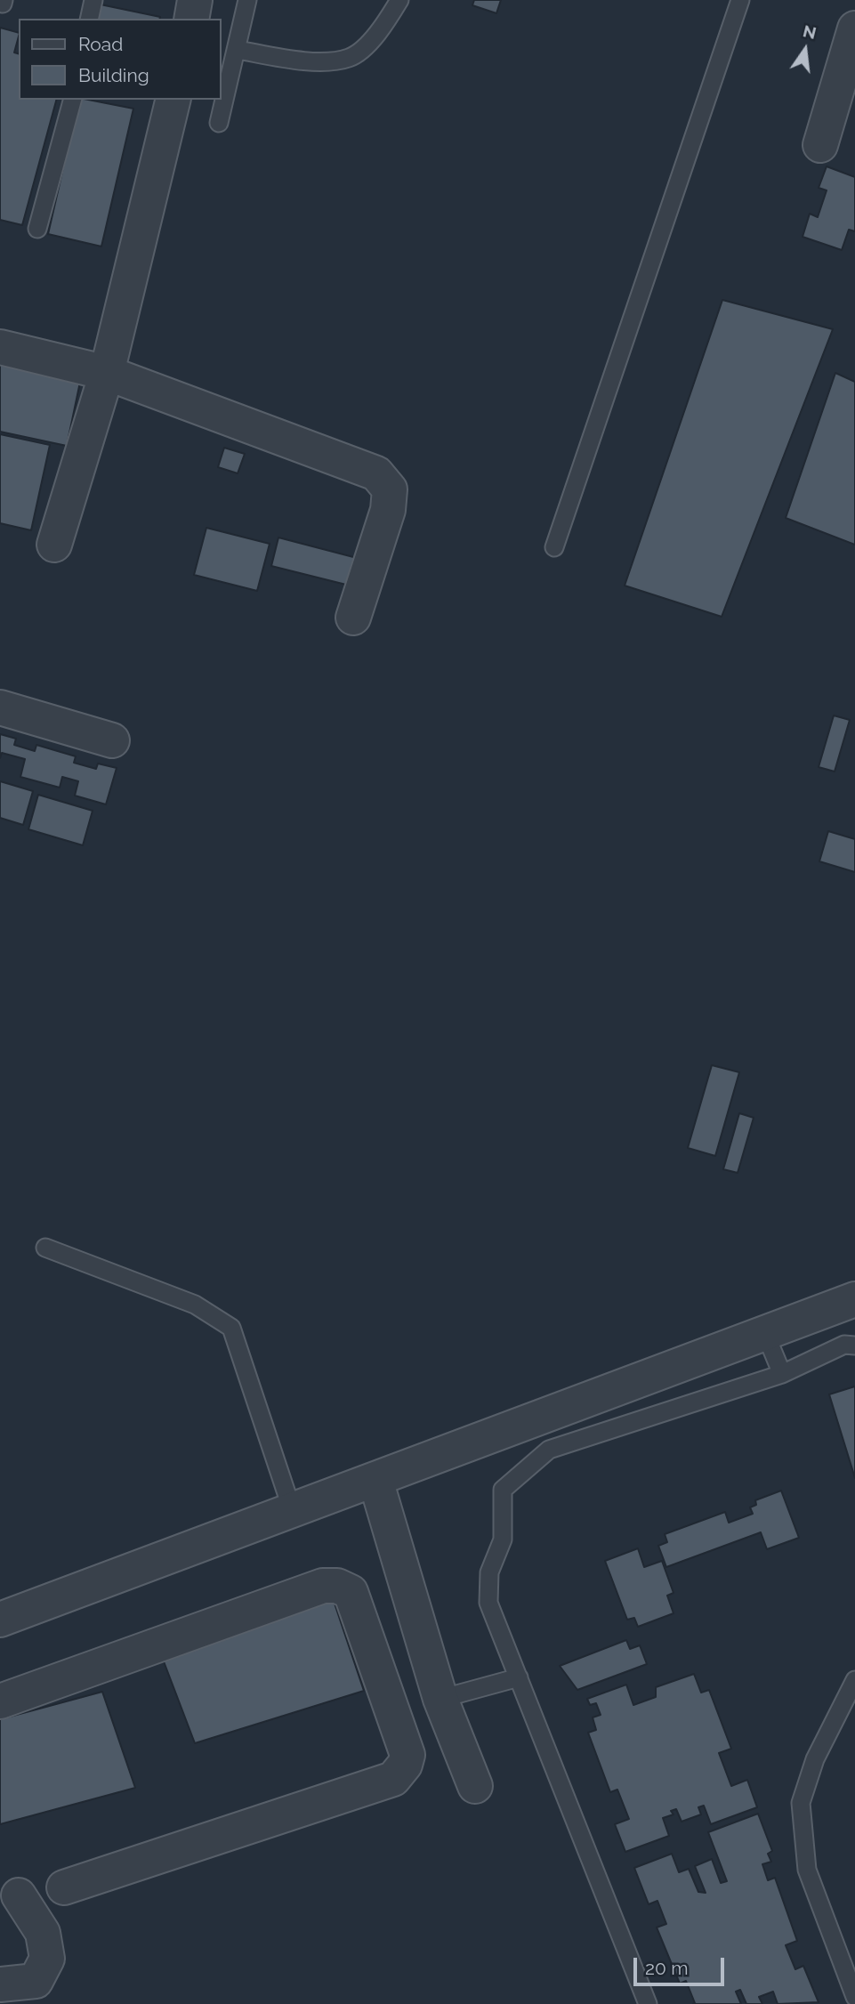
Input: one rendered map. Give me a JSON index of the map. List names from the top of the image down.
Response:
{
  "legend": ["Road", "Building"],
  "scale_bar": "20 m",
  "north": "top"
}
